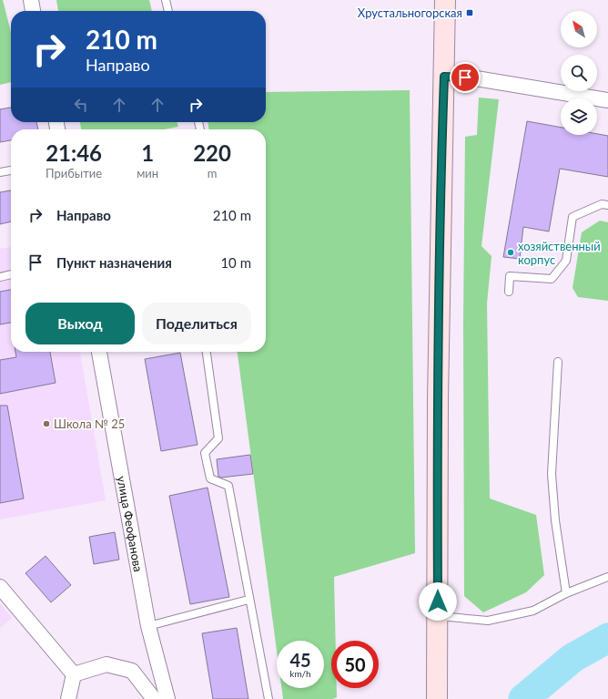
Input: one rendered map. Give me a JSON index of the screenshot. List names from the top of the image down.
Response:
{
  "streets": {
    "street": ["улица Феофанова"]
  },
  "places": {
    "transit": ["Хрустальногорская"],
    "other": ["хозяйственный корпус", "Школа № 25"]
  },
  "north": "top left",
  "page": {
    "turn": ["210 m", "Направо"],
    "eta": [
      "21:46",
      "Прибытие",
      "1",
      "мин",
      "220",
      "m"
    ],
    "list": [
      {
        "name": "Направо",
        "value": "210 m"
      },
      {
        "name": "Пункт назначения",
        "value": "10 m"
      }
    ],
    "buttons": ["Выход", "Поделиться"],
    "speed": "45 km/h",
    "limit": "50"
  }
}
